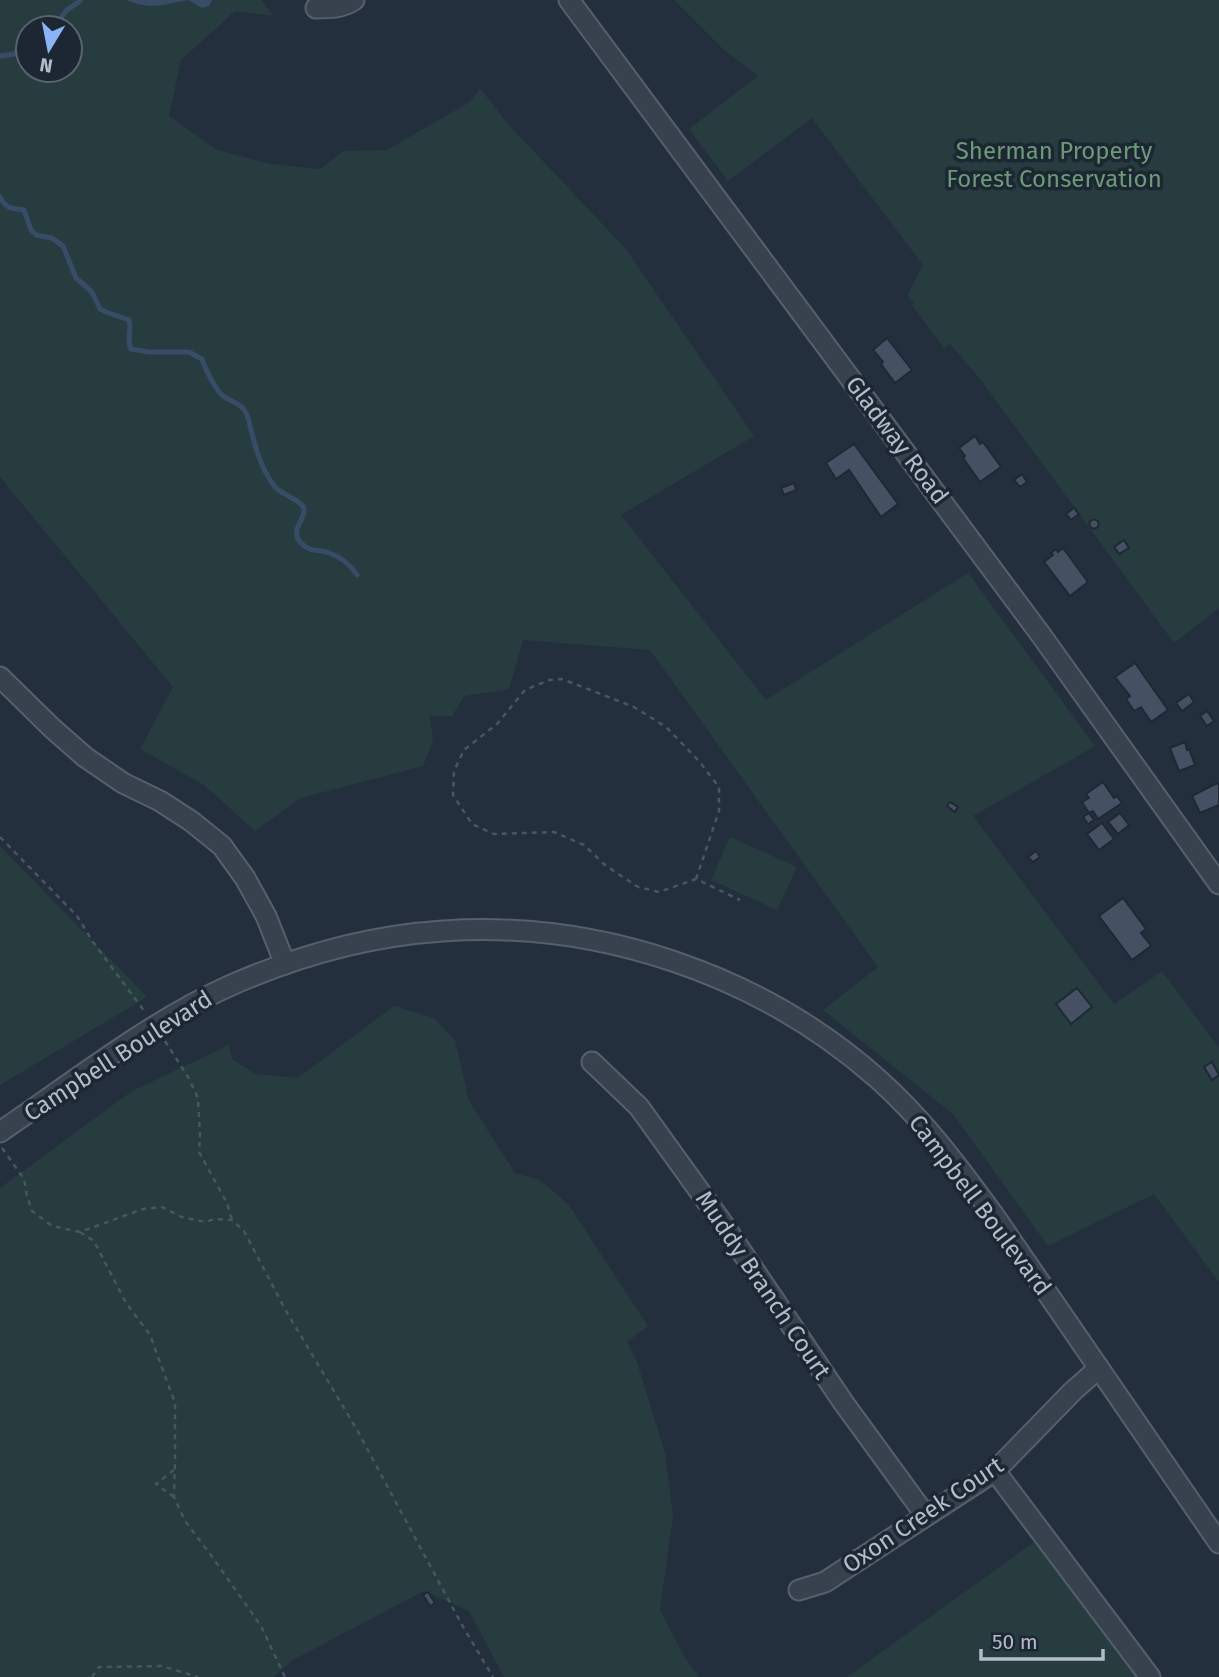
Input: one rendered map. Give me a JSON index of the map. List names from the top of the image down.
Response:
{
  "streets": {
    "street": [
      "Gladway Road",
      "Campbell Boulevard",
      "Muddy Branch Court",
      "Oxon Creek Court"
    ]
  },
  "crossings": [
    ["Campbell Boulevard", "Oxon Creek Court"],
    ["Muddy Branch Court", "Oxon Creek Court"]
  ],
  "parks": ["Sherman Property Forest Conservation"],
  "scale_bar": "50 m",
  "north": "bottom"
}
